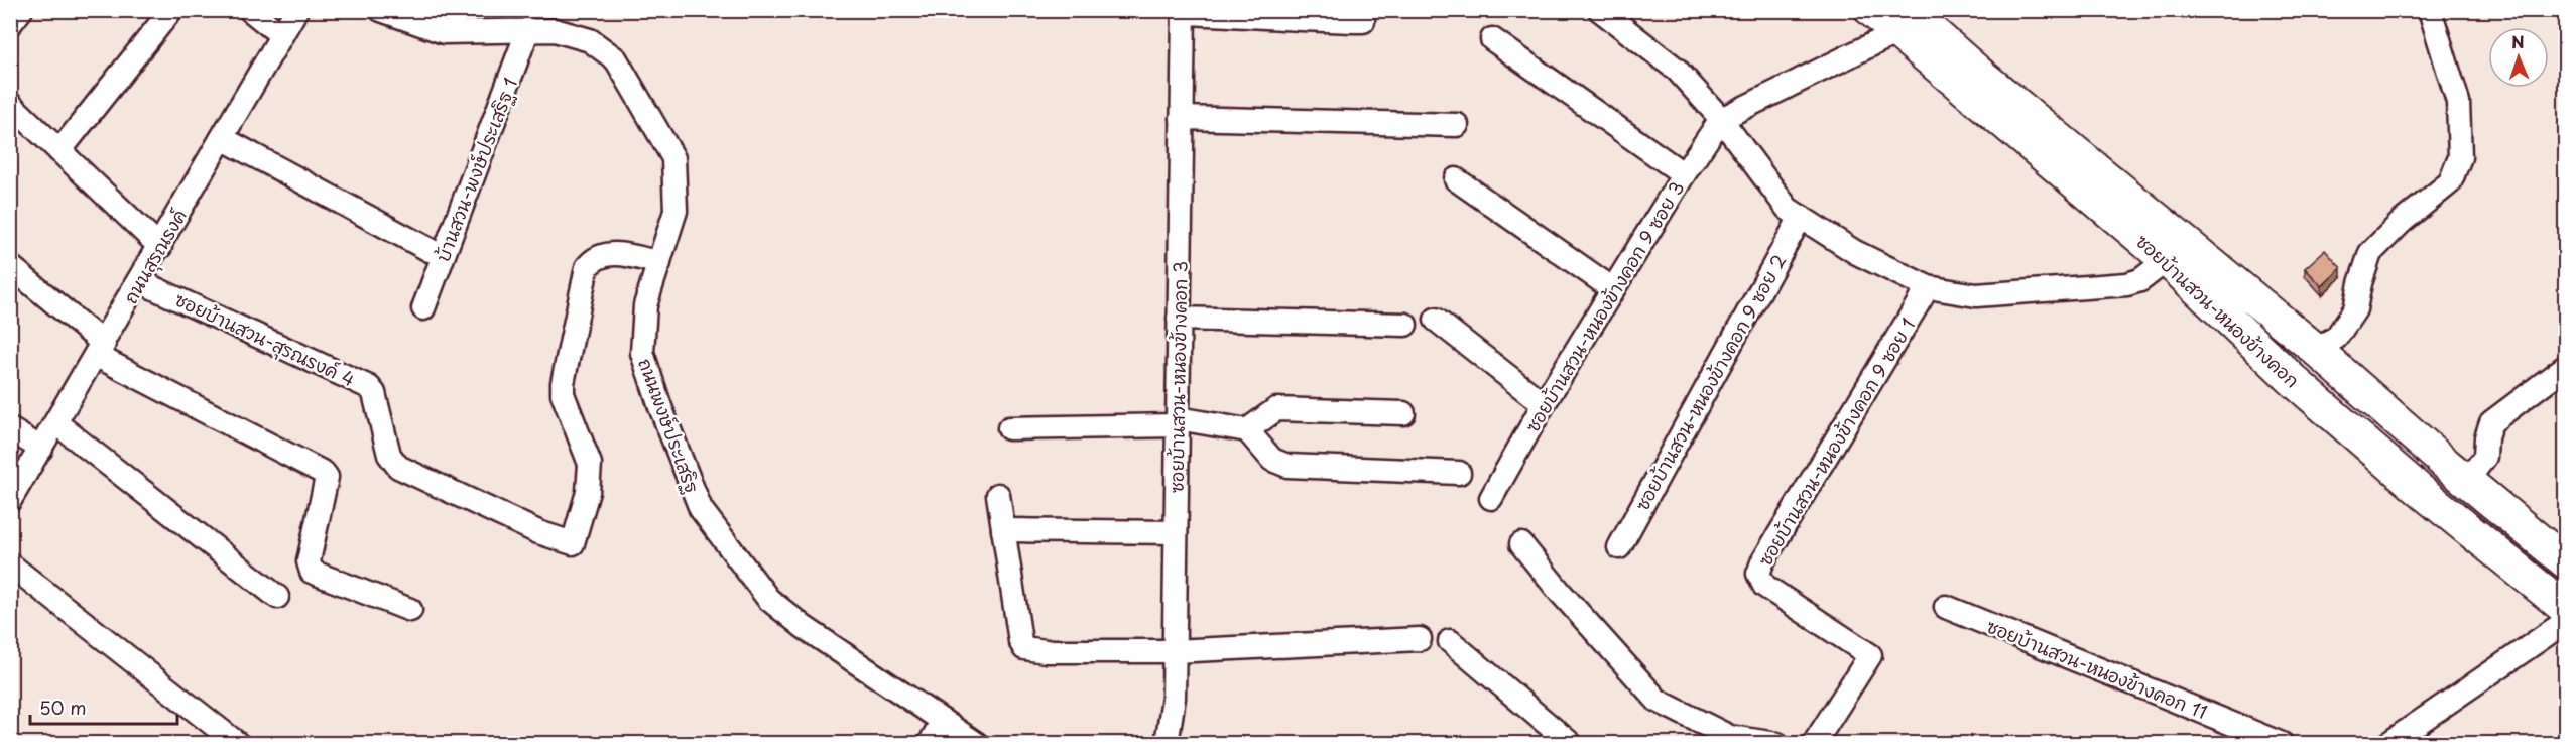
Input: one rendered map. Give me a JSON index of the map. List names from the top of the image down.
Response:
{
  "streets": {
    "main road": ["ซอยบ้านสวน-หนองข้างคอก"],
    "street": [
      "บ้านสวน-พงษ์ประเสริฐ 1",
      "ถนนสุรณรงค์",
      "ซอยบ้านสวน-หนองข้างคอก 9 ซอย 3",
      "ซอยบ้านสวน-สุรณรงค์ 4",
      "ซอยบ้านสวน-หนองข้างคอก 3",
      "ซอยบ้านสวน-หนองข้างคอก 9 ซอย 2",
      "ถนนพงษ์ประเสริฐ",
      "ซอยบ้านสวน-หนองข้างคอก 9 ซอย 1",
      "ซอยบ้านสวน-หนองข้างคอก 11"
    ]
  },
  "crossings": [
    ["บ้านสวน-พงษ์ประเสริฐ 1", "ถนนพงษ์ประเสริฐ"],
    ["ถนนสุรณรงค์", "ซอยบ้านสวน-สุรณรงค์ 4"],
    ["ซอยบ้านสวน-สุรณรงค์ 4", "ถนนพงษ์ประเสริฐ"]
  ],
  "scale_bar": "50 m",
  "north": "top"
}
